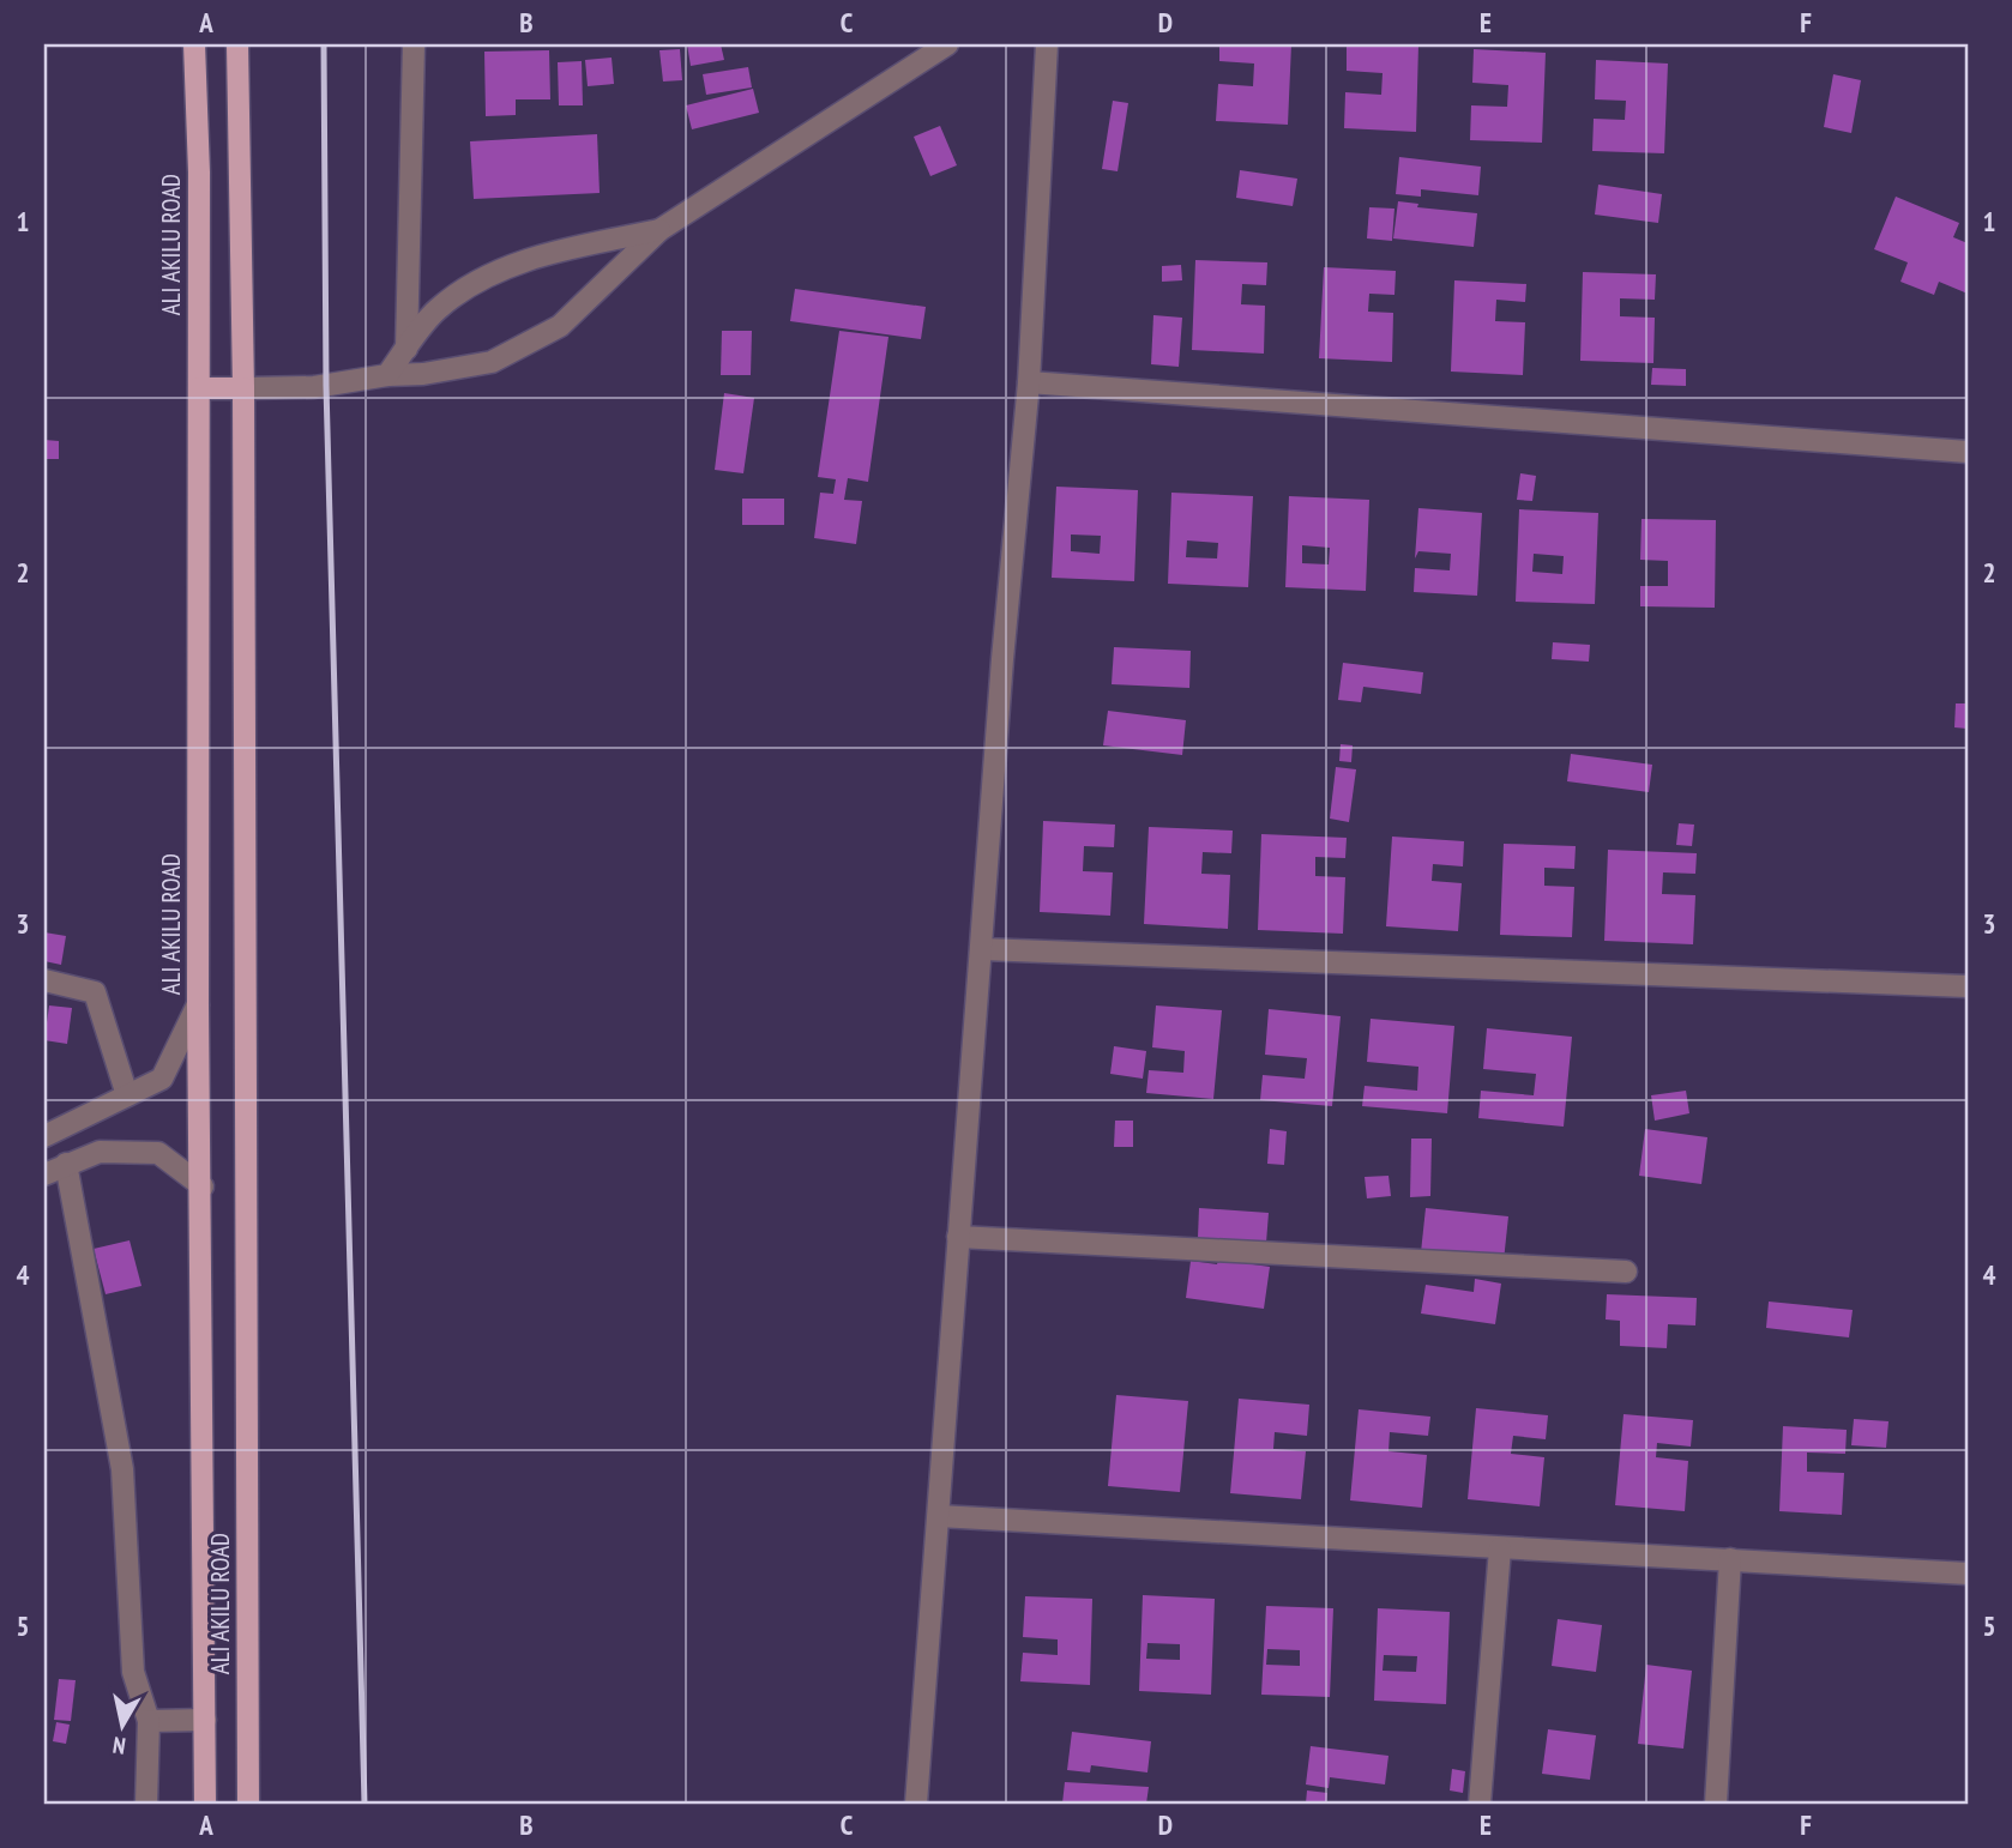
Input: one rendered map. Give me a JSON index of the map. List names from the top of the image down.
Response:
{
  "streets": {
    "main road": ["ALI AKILU ROAD"]
  },
  "north": "bottom",
  "grid": {
    "columns": [
      "A",
      "B",
      "C",
      "D",
      "E",
      "F"
    ],
    "rows": [
      "1",
      "2",
      "3",
      "4",
      "5"
    ]
  }
}
